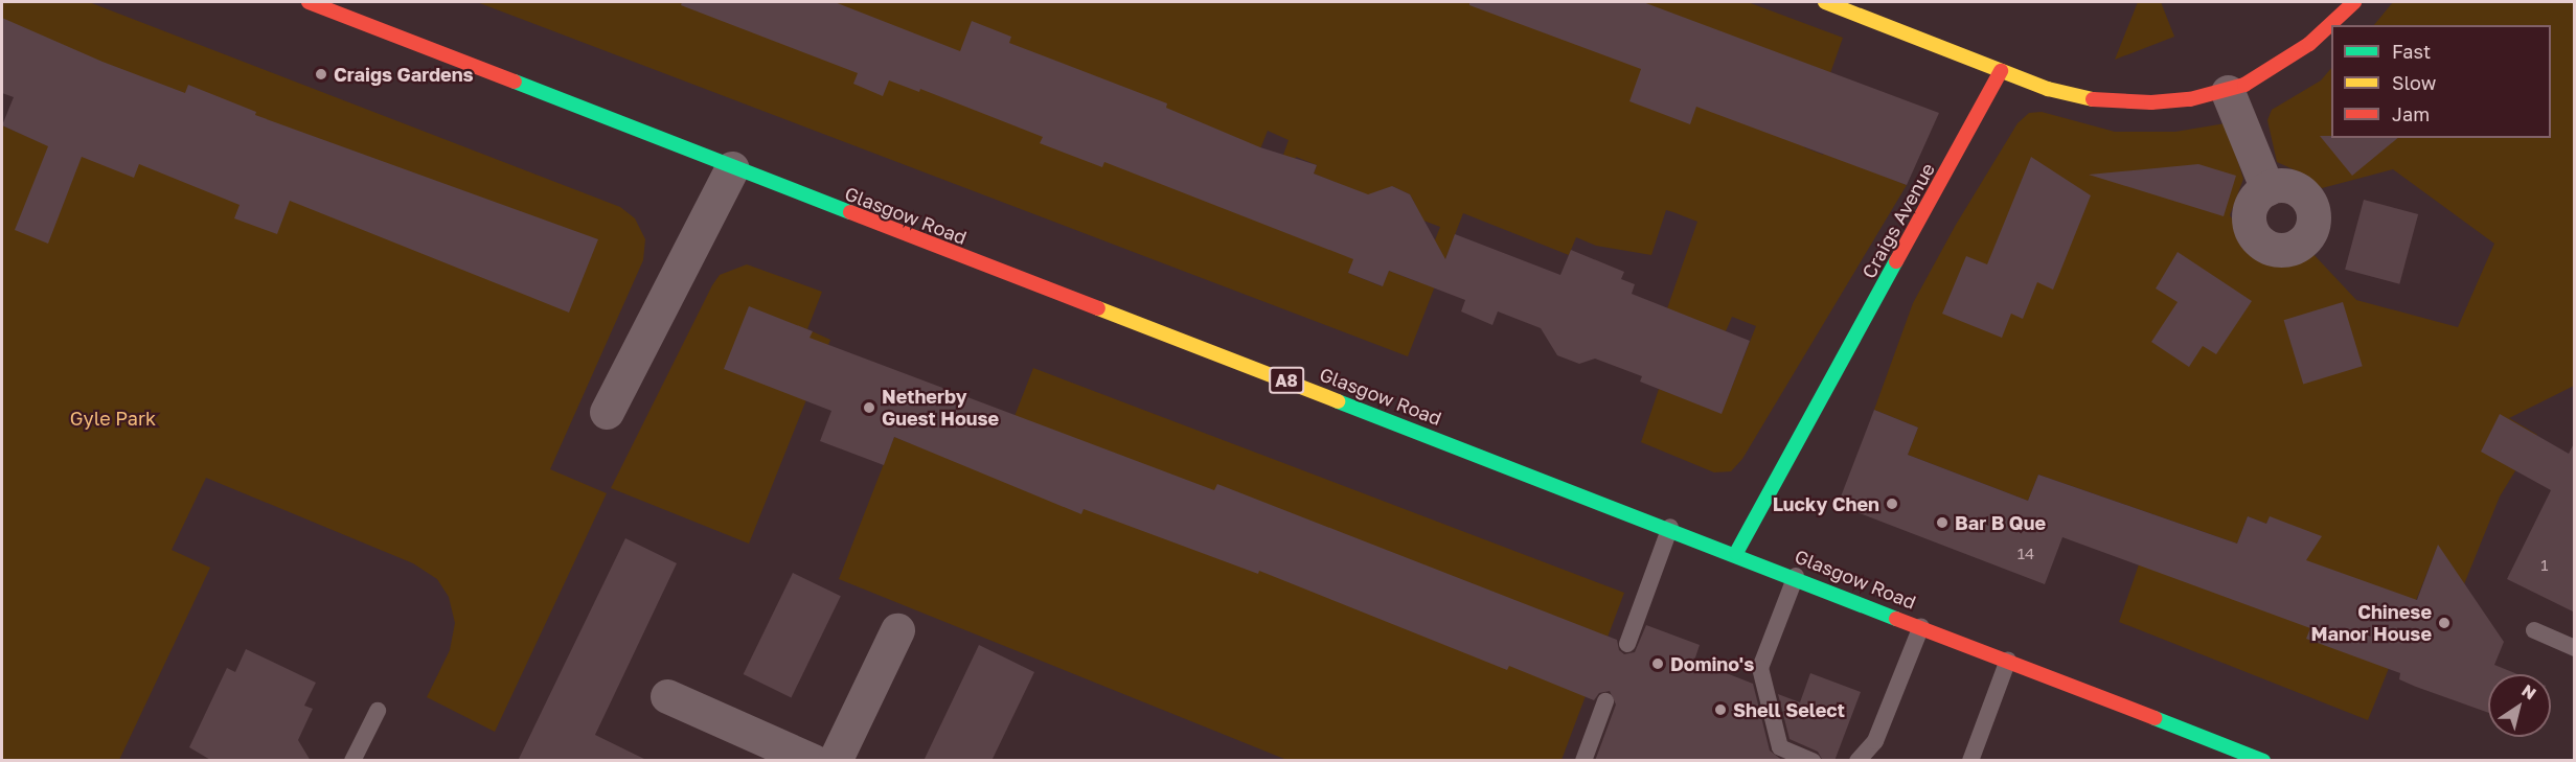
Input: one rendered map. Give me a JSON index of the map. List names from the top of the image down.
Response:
{
  "streets": {
    "main road": ["Glasgow Road", "Craigs Avenue", "A8"]
  },
  "crossings": [
    ["Glasgow Road", "Craigs Avenue"]
  ],
  "parks": ["Gyle Park"],
  "places": [
    "Craigs Gardens",
    "Netherby Guest House",
    "Lucky Chen",
    "Bar B Que",
    "Chinese Manor House",
    "Domino's",
    "Shell Select"
  ],
  "house_numbers": ["14", "1"],
  "legend": ["Fast", "Slow", "Jam"],
  "north": "top right"
}
